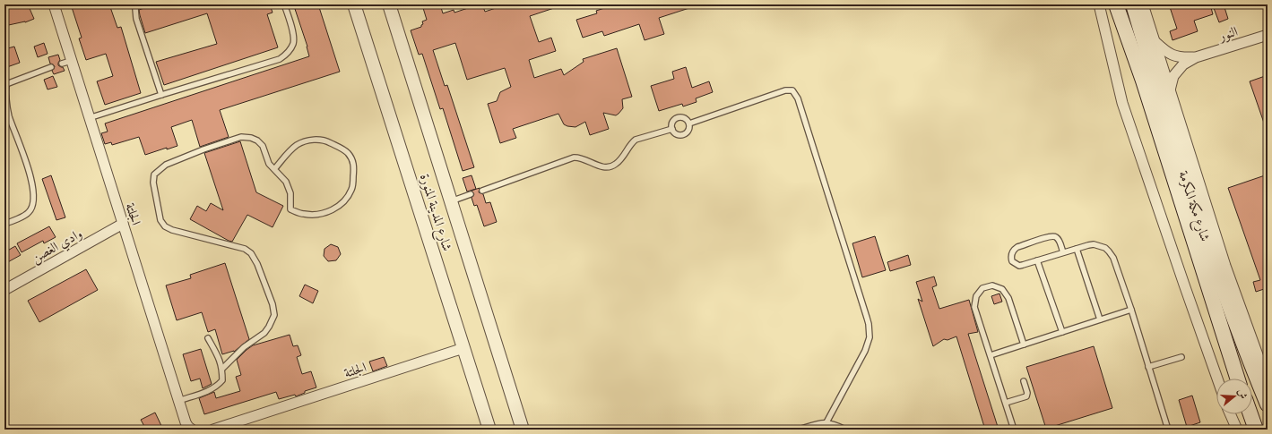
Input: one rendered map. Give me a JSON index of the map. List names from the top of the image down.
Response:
{
  "streets": {
    "main road": ["شارع مكة المكرمة"],
    "street": [
      "النور",
      "شارع المدينة المنورة",
      "الجلتة",
      "وادي الغصن"
    ]
  },
  "crossings": [
    ["النور", "شارع مكة المكرمة"],
    ["شارع المدينة المنورة", "الجلتة"],
    ["الجلتة", "وادي الغصن"]
  ],
  "north": "right"
}
